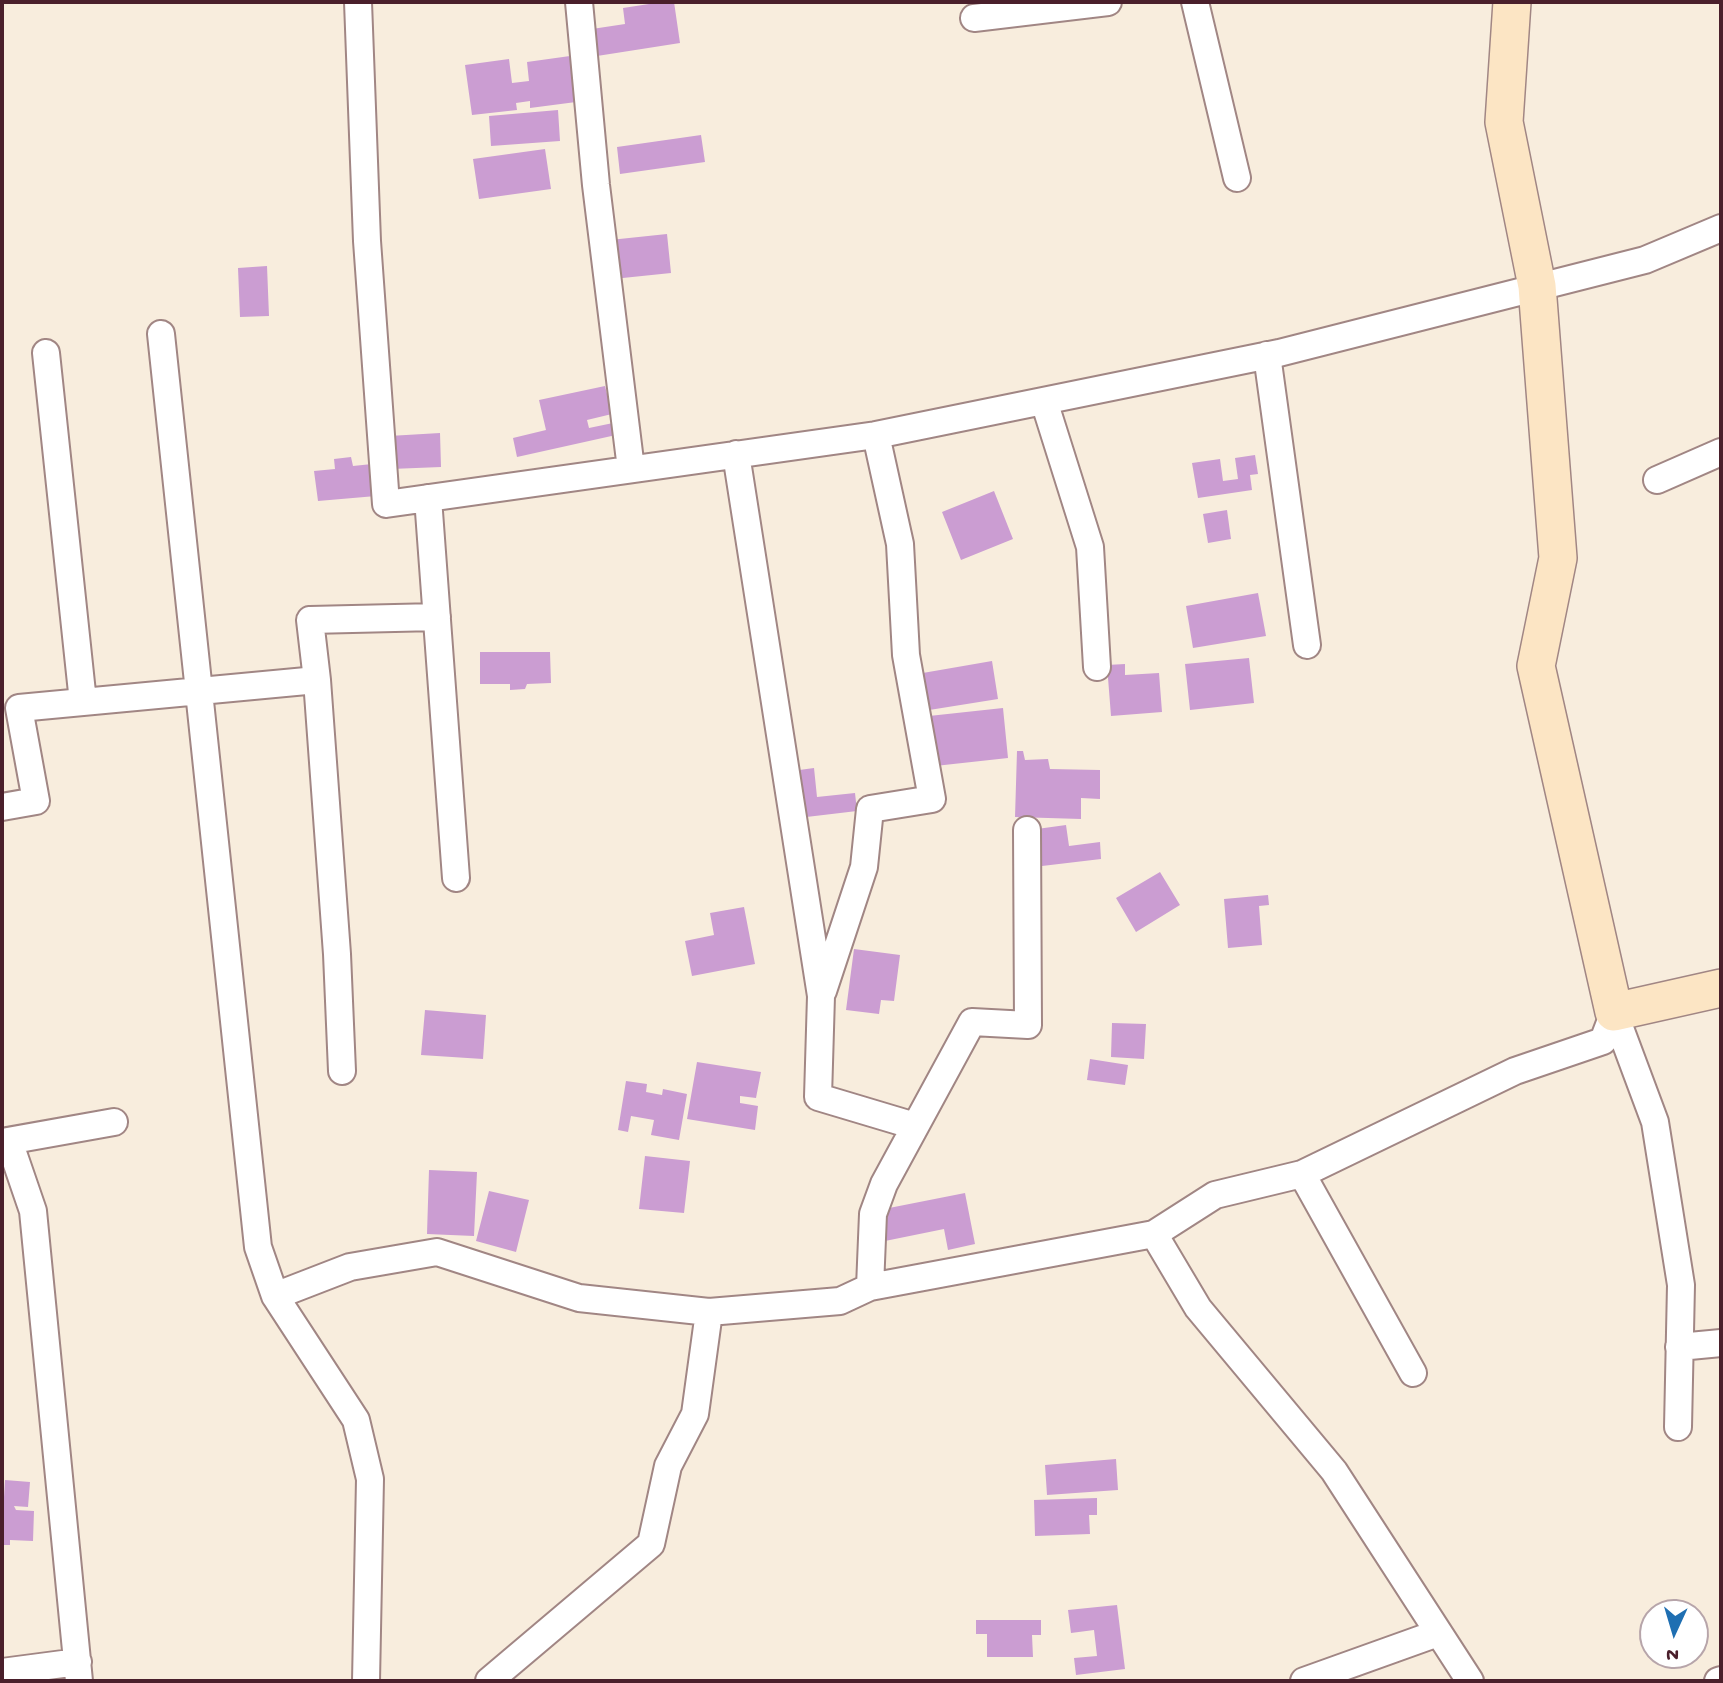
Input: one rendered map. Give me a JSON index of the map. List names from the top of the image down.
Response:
{
  "north": "bottom"
}
